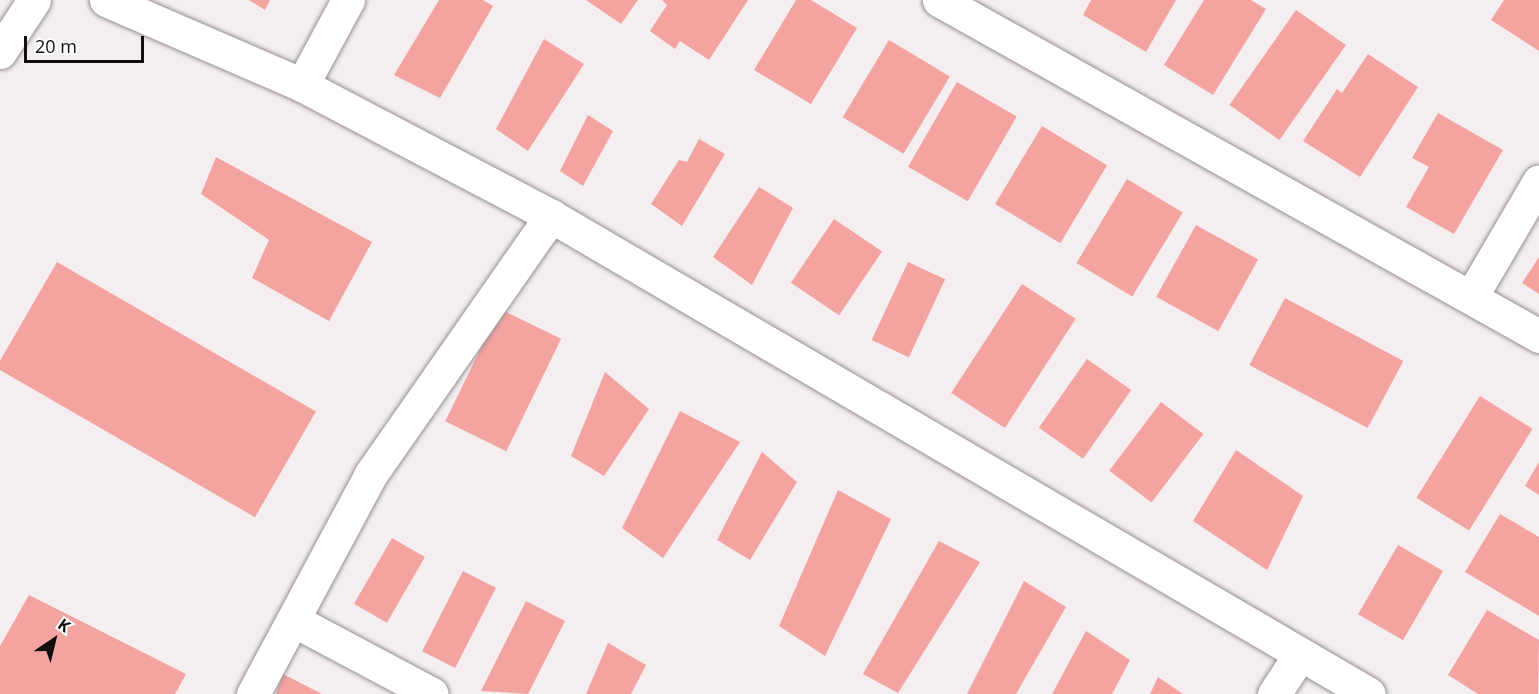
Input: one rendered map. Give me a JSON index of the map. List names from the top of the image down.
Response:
{
  "scale_bar": "20 m",
  "north": "top right"
}
